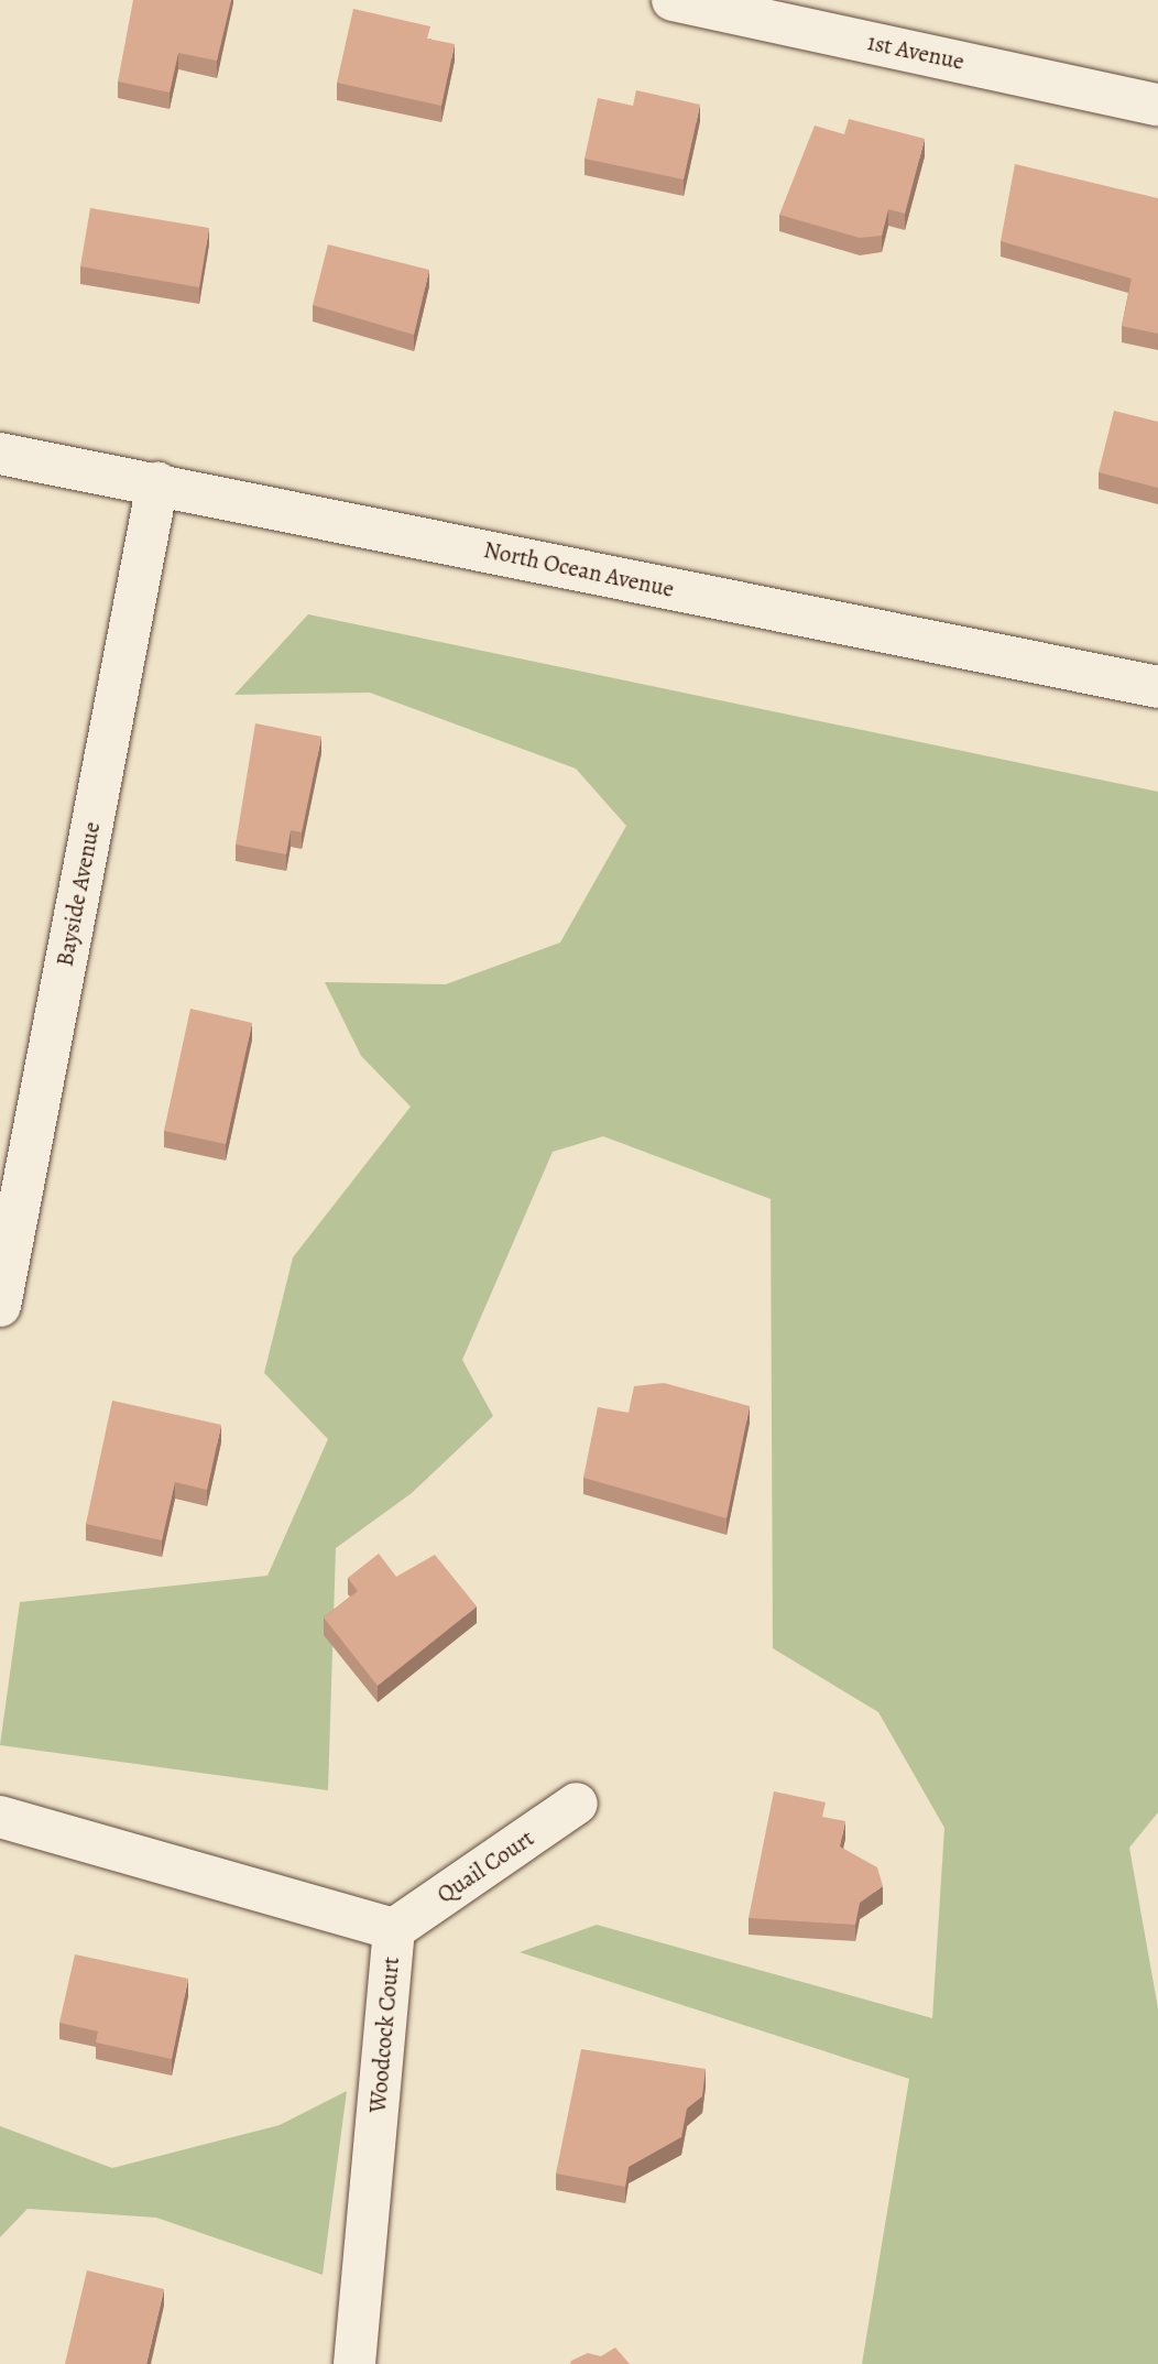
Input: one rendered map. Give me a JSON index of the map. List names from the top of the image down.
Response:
{
  "streets": {
    "street": [
      "1st Avenue",
      "North Ocean Avenue",
      "Bayside Avenue",
      "Quail Court",
      "Woodcock Court"
    ]
  },
  "crossings": [
    ["North Ocean Avenue", "Bayside Avenue"],
    ["Quail Court", "Woodcock Court"]
  ]
}
